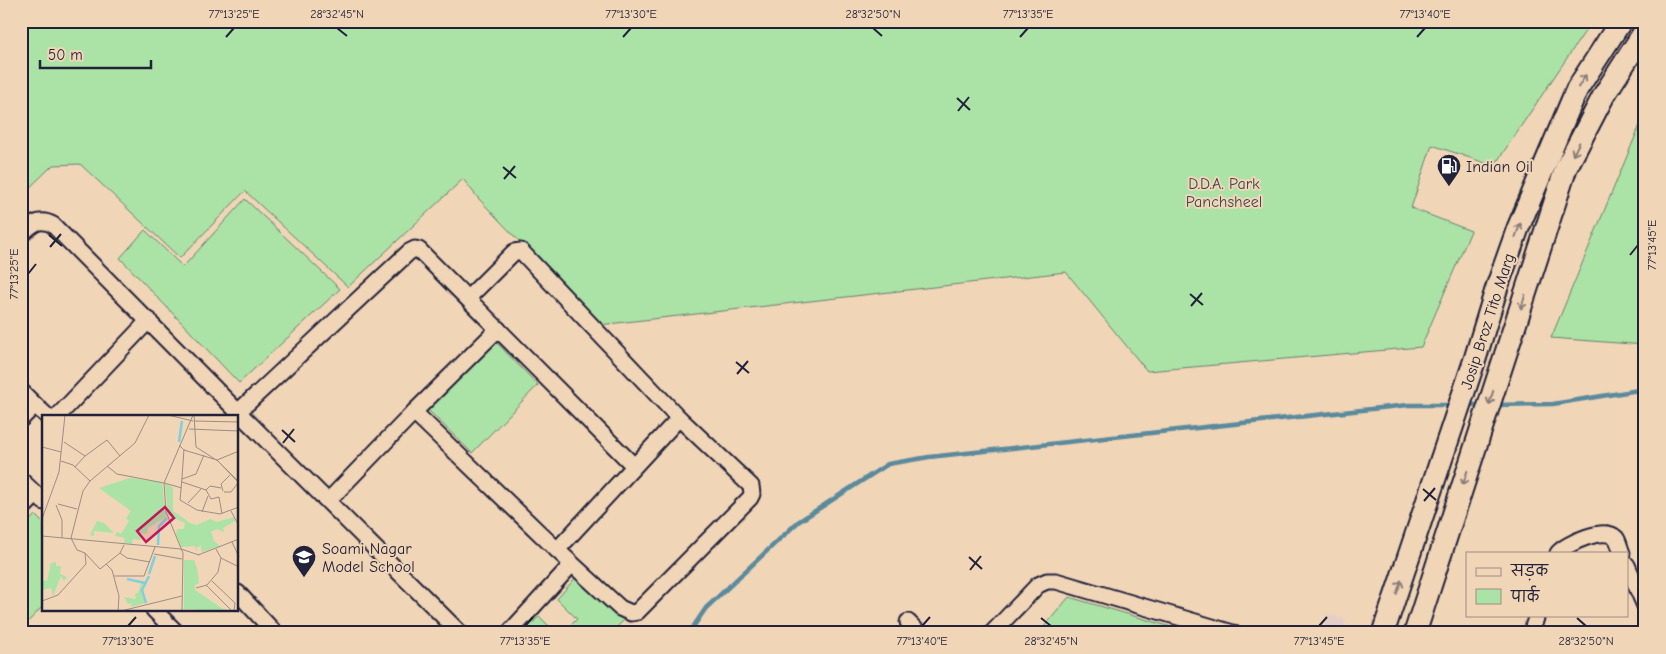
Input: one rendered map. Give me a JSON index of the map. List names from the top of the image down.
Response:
{
  "streets": {
    "main road": ["Josip Broz Tito Marg"]
  },
  "parks": ["D.D.A. Park Panchsheel"],
  "places": {
    "fuel station": ["Indian Oil"],
    "school or university": ["Soami Nagar Model School"]
  },
  "legend": ["सड़क", "पार्क"],
  "scale_bar": "50 m",
  "coordinates": [
    "77°13'25\"E",
    "28°32'45\"N",
    "77°13'30\"E",
    "28°32'50\"N",
    "77°13'35\"E",
    "77°13'40\"E",
    "77°13'45\"E"
  ]
}
